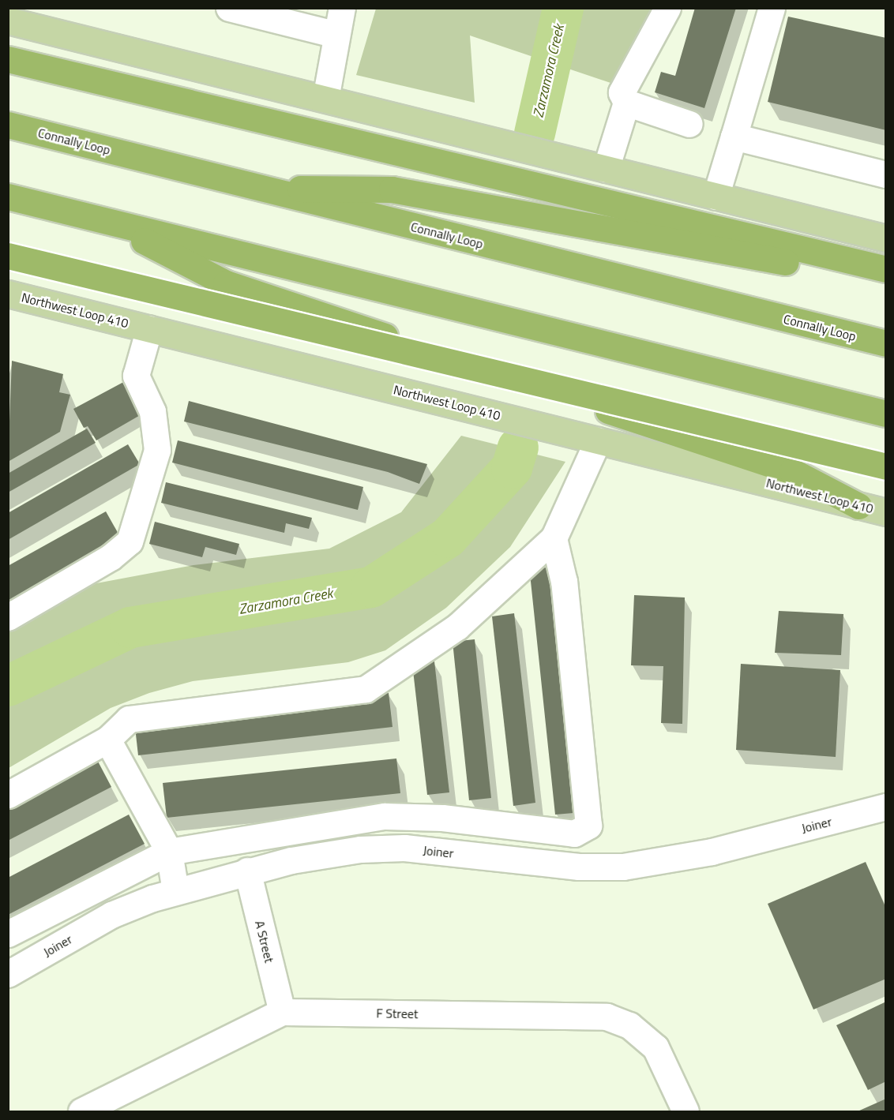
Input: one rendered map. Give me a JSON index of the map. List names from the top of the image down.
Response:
{
  "streets": {
    "highway": ["Connally Loop"],
    "main road": ["Northwest Loop 410"],
    "street": ["Joiner", "A Street", "F Street"]
  },
  "crossings": [
    ["Joiner", "A Street"],
    ["A Street", "F Street"]
  ],
  "water": ["Zarzamora Creek"]
}
